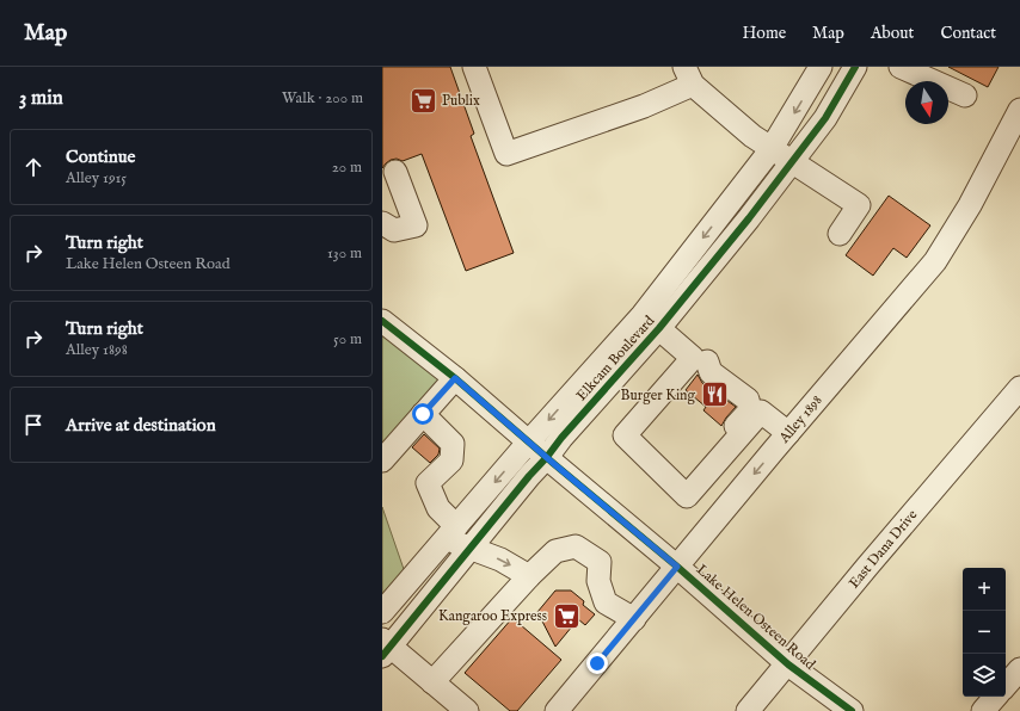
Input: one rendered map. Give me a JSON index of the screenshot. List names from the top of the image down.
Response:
{
  "streets": {
    "street": [
      "Elkcam Boulevard",
      "Alley 1898",
      "East Dana Drive",
      "Lake Helen Osteen Road"
    ]
  },
  "crossings": [
    ["Elkcam Boulevard", "Lake Helen Osteen Road"],
    ["Alley 1898", "Lake Helen Osteen Road"],
    ["East Dana Drive", "Lake Helen Osteen Road"]
  ],
  "places": {
    "supermarket": ["Publix", "Kangaroo Express"],
    "restaurant": ["Burger King"]
  },
  "north": "bottom",
  "page": {
    "header": "Map",
    "nav": [
      "Home",
      "Map",
      "About",
      "Contact"
    ],
    "heading": ["3 min", "Walk · 200 m"],
    "list": [
      ["Continue", "Alley 1915", "20 m"],
      ["Turn right", "Lake Helen Osteen Road", "130 m"],
      ["Turn right", "Alley 1898", "50 m"],
      "Arrive at destination"
    ],
    "map_buttons": ["+", "−"]
  }
}
